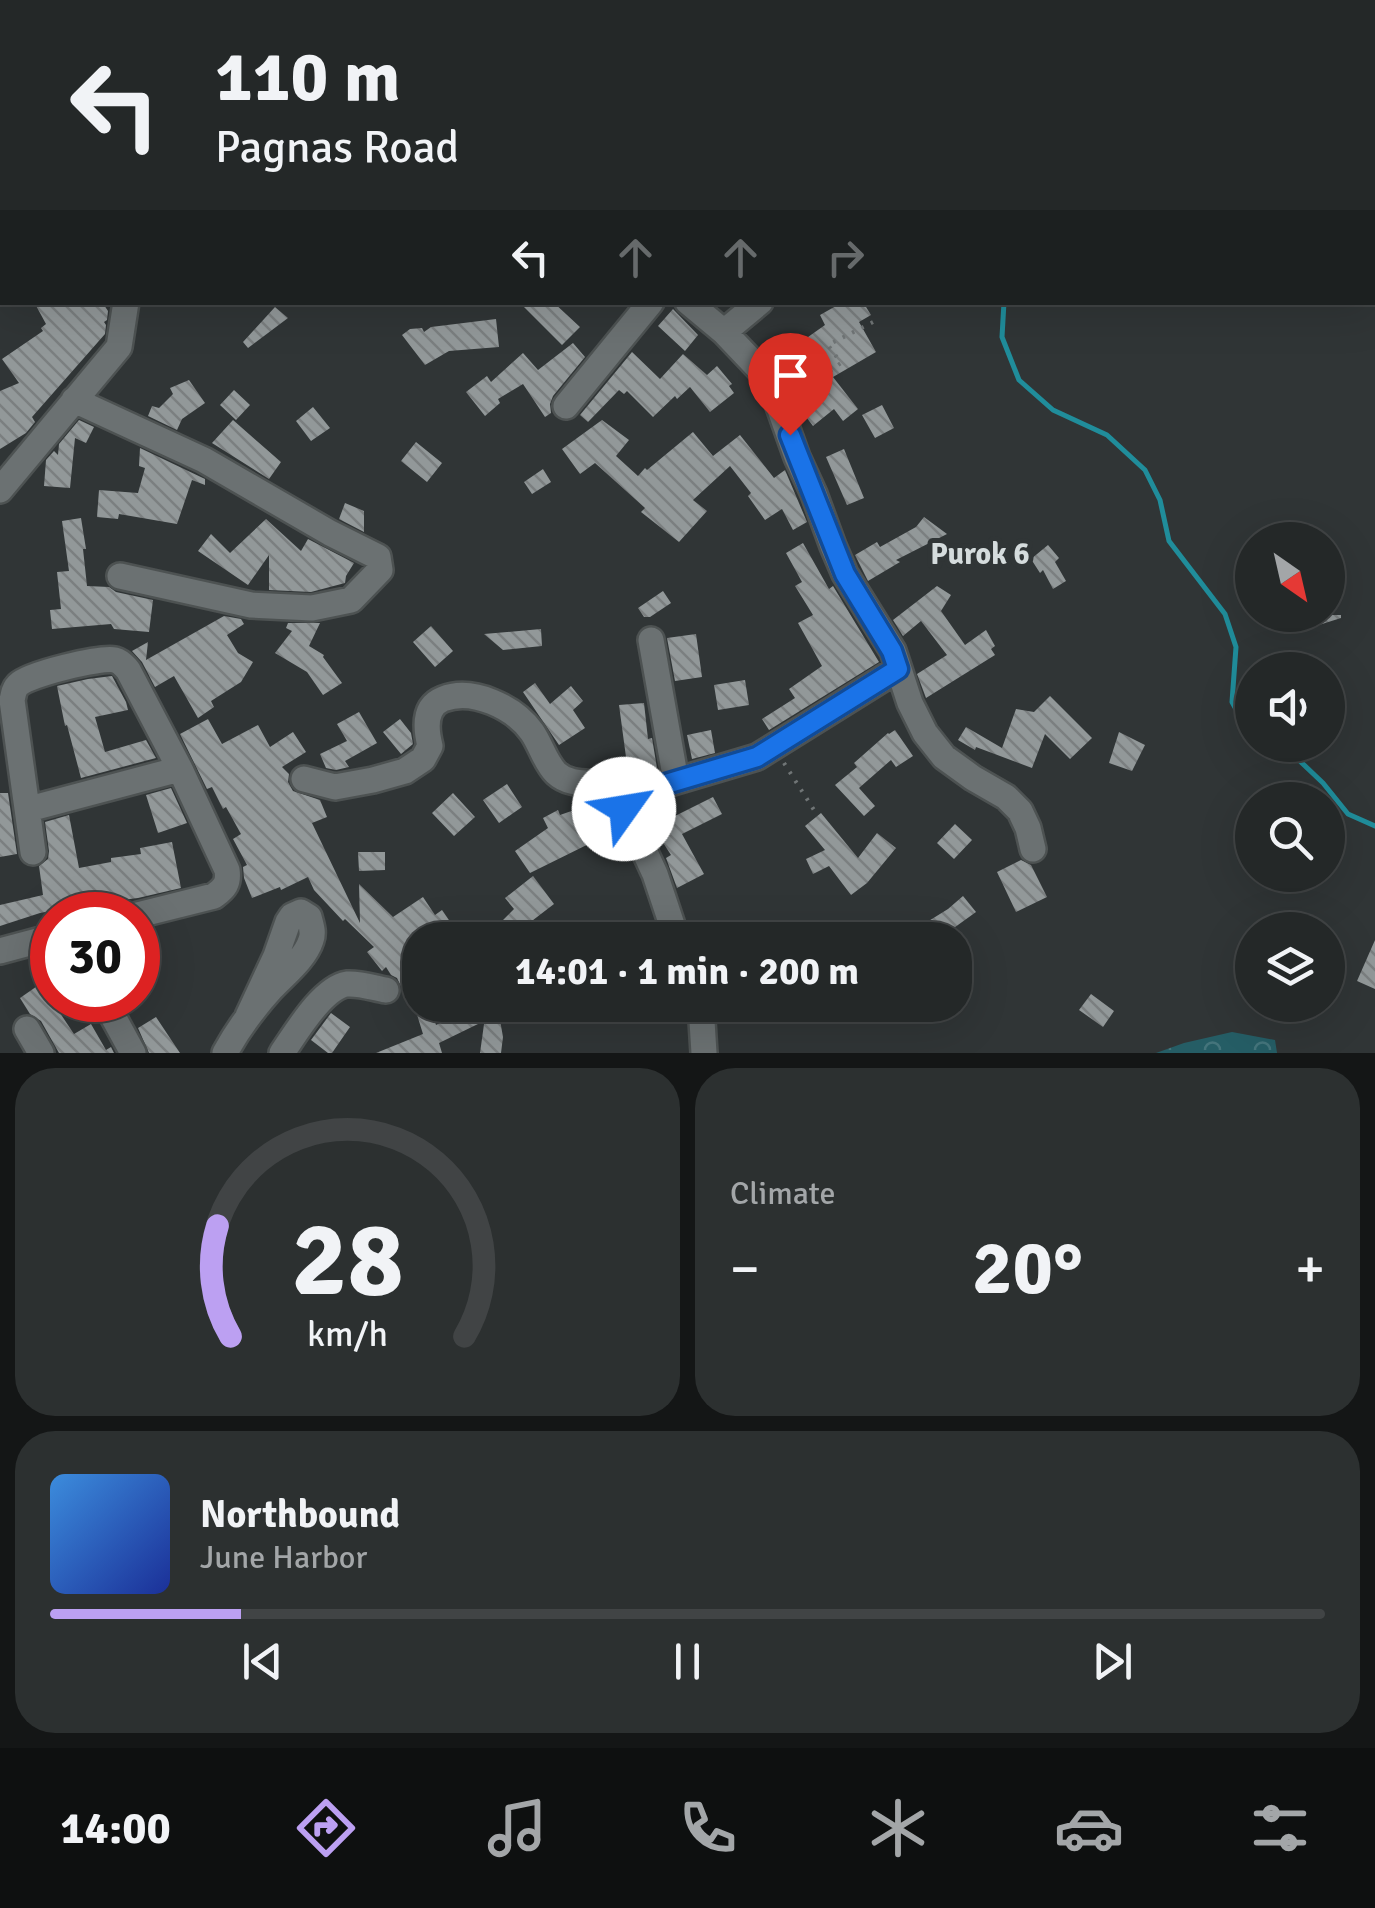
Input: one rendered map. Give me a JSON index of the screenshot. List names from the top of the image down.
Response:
{
  "districts": ["Purok 6"],
  "north": "bottom right",
  "page": {
    "turn": ["110 m", "Pagnas Road"],
    "limit": "30",
    "trip": "14:01 · 1 min · 200 m",
    "tile": "Climate",
    "heat": ["−", "20°", "+"],
    "song": ["Northbound", "June Harbor"],
    "tabs": "14:00",
    "gauge": ["28", "km/h"]
  }
}
